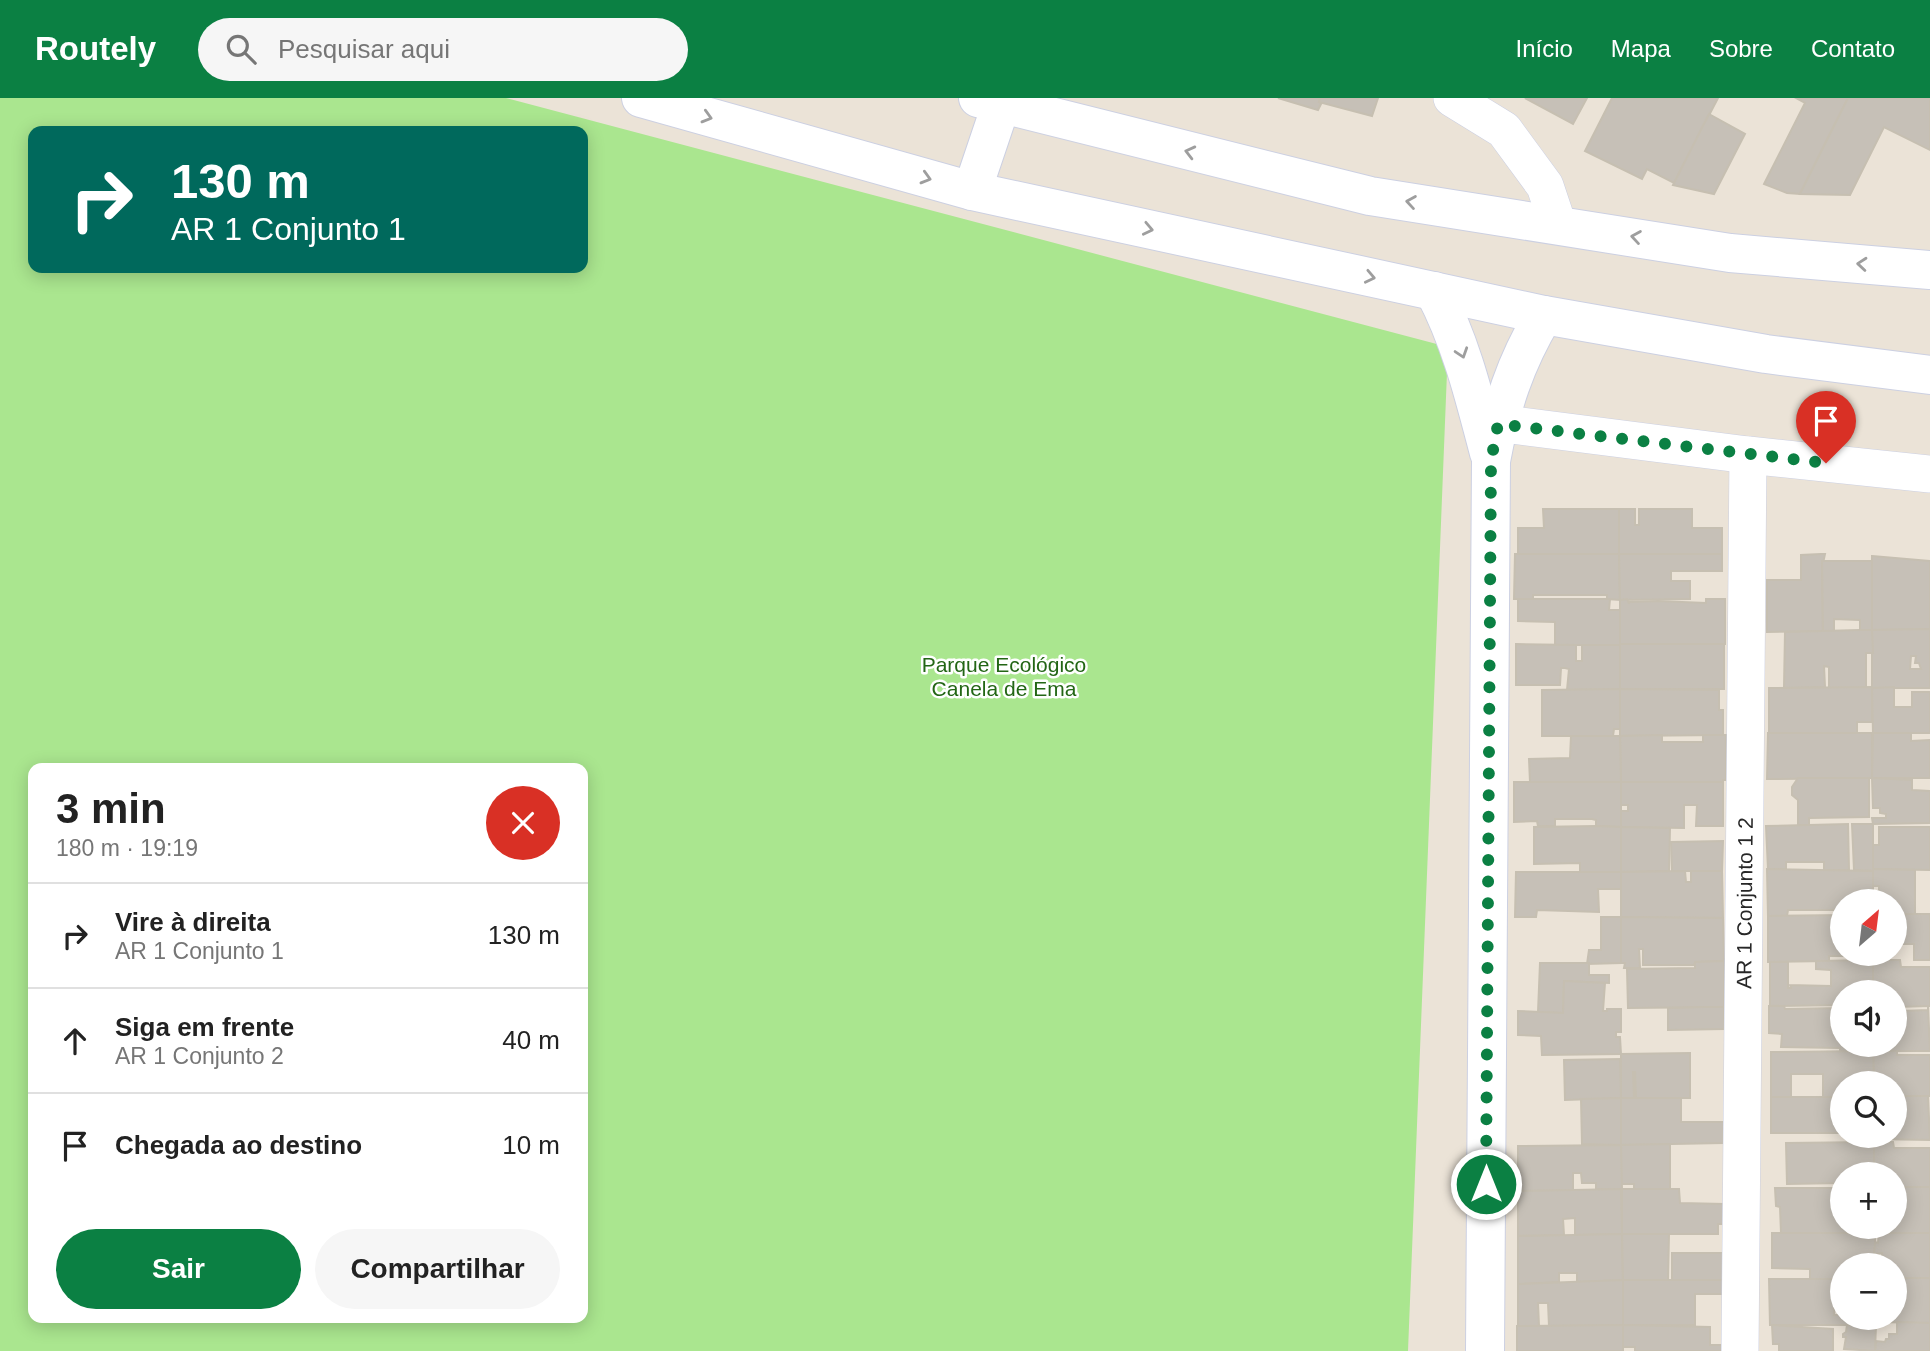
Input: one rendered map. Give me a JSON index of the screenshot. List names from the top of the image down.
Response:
{
  "streets": {
    "street": ["AR 1 Conjunto 1 2"]
  },
  "parks": ["Parque Ecológico Canela de Ema"],
  "north": "top right",
  "page": {
    "header": "Routely",
    "search": "Pesquisar aqui",
    "nav": [
      "Início",
      "Mapa",
      "Sobre",
      "Contato"
    ],
    "turn": ["130 m", "AR 1 Conjunto 1"],
    "heading": ["3 min", "180 m · 19:19"],
    "list": [
      {
        "name": "Vire à direita",
        "note": "AR 1 Conjunto 1",
        "value": "130 m"
      },
      {
        "name": "Siga em frente",
        "note": "AR 1 Conjunto 2",
        "value": "40 m"
      },
      {
        "name": "Chegada ao destino",
        "value": "10 m"
      }
    ],
    "map_buttons": ["+", "−"],
    "buttons": ["Sair", "Compartilhar"]
  }
}
